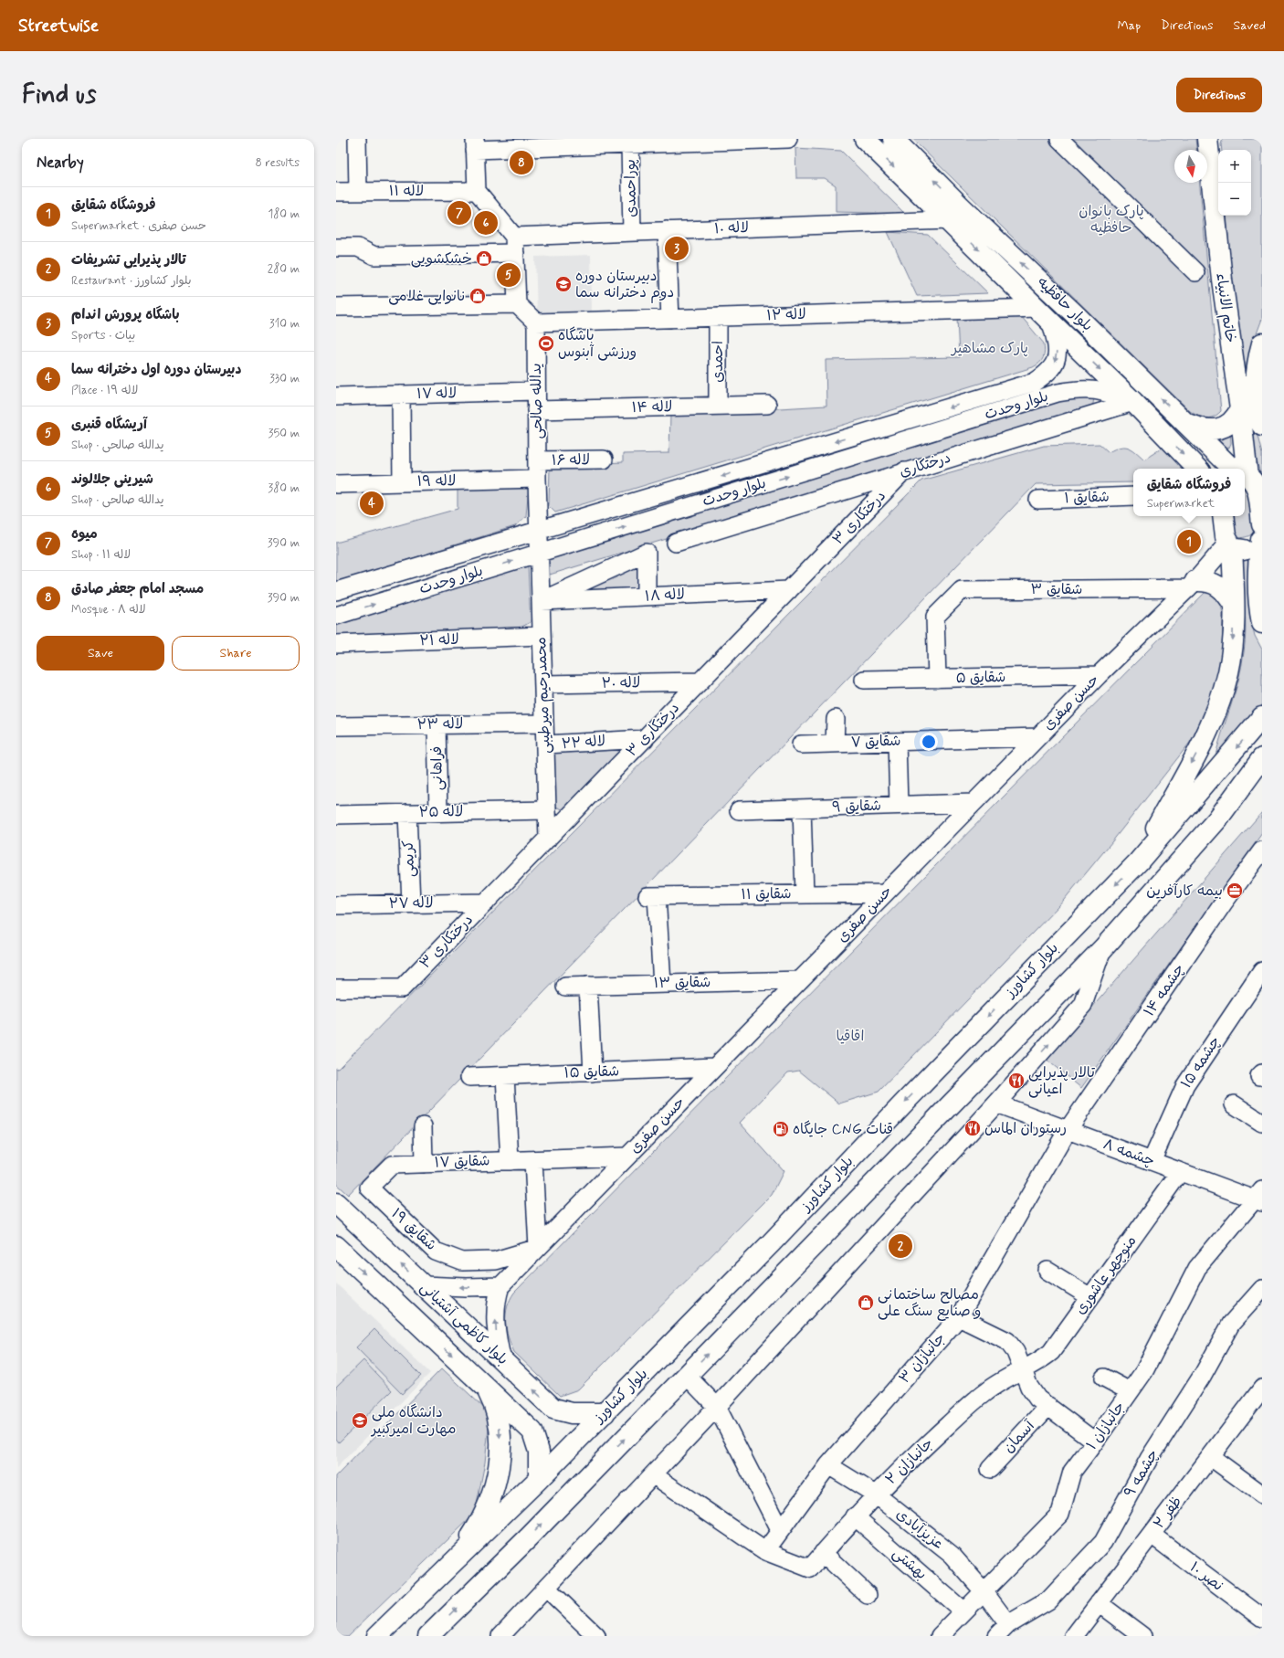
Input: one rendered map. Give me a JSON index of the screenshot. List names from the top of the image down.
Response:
{
  "streets": {
    "main road": [
      "بلوار حافظیه",
      "خاتم الانبیاء",
      "بلوار کشاورز",
      "بلوار کاظمی آشتیانی"
    ],
    "street": [
      "پوراحمدی",
      "لاله ۱۱",
      "لاله ۱۰",
      "لاله ۱۲",
      "احمدی",
      "لاله ۱۷",
      "یدالله صالحی",
      "بلوار وحدت",
      "لاله ۱۴",
      "لاله ۱۶",
      "درختکاری",
      "لاله ۱۹",
      "شقایق ۱",
      "درختکاری ۳",
      "شقایق ۳",
      "لاله ۱۸",
      "لاله ۲۱",
      "شقایق ۵",
      "لاله ۲۰",
      "محمدرحیم میرطیبی",
      "حسن صفری",
      "لاله ۲۳",
      "شقایق ۷",
      "لاله ۲۲",
      "فراهانی",
      "شقایق ۹",
      "لاله ۲۵",
      "کریمی",
      "شقایق ۱۱",
      "لاله ۲۷",
      "شقایق ۱۳",
      "چشمه ۱۴",
      "چشمه ۱۵",
      "شقایق ۱۵",
      "چشمه ۸",
      "شقایق ۱۷",
      "شقایق ۱۹",
      "منوچهر عاشوری",
      "جانبازان ۳",
      "جانبازان ۱",
      "آسمان",
      "جانبازان ۲",
      "چشمه ۹",
      "ظفر ۲",
      "عزیزآبادی",
      "بهشتی",
      "نصر ۱۰"
    ]
  },
  "crossings": [
    ["پوراحمدی", "لاله ۱۰"],
    ["لاله ۱۰", "بلوار حافظیه"],
    ["بلوار حافظیه", "لاله ۱۲"],
    ["بلوار حافظیه", "بلوار وحدت"],
    ["بلوار حافظیه", "درختکاری"],
    ["لاله ۱۲", "احمدی"],
    ["لاله ۱۲", "یدالله صالحی"],
    ["احمدی", "لاله ۱۴"],
    ["لاله ۱۷", "یدالله صالحی"],
    ["یدالله صالحی", "بلوار وحدت"],
    ["یدالله صالحی", "لاله ۱۴"],
    ["یدالله صالحی", "لاله ۱۶"],
    ["یدالله صالحی", "لاله ۱۹"],
    ["یدالله صالحی", "محمدرحیم میرطیبی"],
    ["بلوار وحدت", "درختکاری"],
    ["بلوار وحدت", "محمدرحیم میرطیبی"],
    ["درختکاری", "درختکاری ۳"],
    ["درختکاری ۳", "لاله ۱۸"],
    ["درختکاری ۳", "لاله ۲۰"],
    ["درختکاری ۳", "محمدرحیم میرطیبی"],
    ["درختکاری ۳", "لاله ۲۲"],
    ["درختکاری ۳", "لاله ۲۷"],
    ["شقایق ۳", "شقایق ۵"],
    ["شقایق ۳", "حسن صفری"],
    ["لاله ۱۸", "محمدرحیم میرطیبی"],
    ["لاله ۲۱", "محمدرحیم میرطیبی"],
    ["شقایق ۵", "حسن صفری"],
    ["لاله ۲۰", "محمدرحیم میرطیبی"],
    ["محمدرحیم میرطیبی", "لاله ۲۳"],
    ["محمدرحیم میرطیبی", "لاله ۲۲"],
    ["محمدرحیم میرطیبی", "لاله ۲۵"],
    ["حسن صفری", "شقایق ۷"],
    ["حسن صفری", "شقایق ۹"],
    ["حسن صفری", "شقایق ۱۱"],
    ["حسن صفری", "شقایق ۱۳"],
    ["حسن صفری", "شقایق ۱۵"],
    ["حسن صفری", "شقایق ۱۷"],
    ["حسن صفری", "شقایق ۱۹"],
    ["لاله ۲۳", "فراهانی"],
    ["فراهانی", "لاله ۲۵"],
    ["لاله ۲۵", "کریمی"],
    ["کریمی", "لاله ۲۷"],
    ["شقایق ۱۱", "شقایق ۱۳"],
    ["بلوار کشاورز", "بلوار کاظمی آشتیانی"],
    ["چشمه ۱۴", "چشمه ۸"],
    ["چشمه ۱۴", "جانبازان ۳"],
    ["چشمه ۱۵", "چشمه ۸"],
    ["چشمه ۸", "منوچهر عاشوری"],
    ["چشمه ۸", "جانبازان ۳"],
    ["چشمه ۸", "جانبازان ۱"],
    ["شقایق ۱۷", "شقایق ۱۹"],
    ["منوچهر عاشوری", "جانبازان ۲"],
    ["جانبازان ۳", "جانبازان ۲"],
    ["جانبازان ۳", "عزیزآبادی"],
    ["جانبازان ۱", "عزیزآبادی"],
    ["جانبازان ۱", "بهشتی"],
    ["جانبازان ۲", "عزیزآبادی"],
    ["جانبازان ۲", "بهشتی"],
    ["چشمه ۹", "عزیزآبادی"],
    ["ظفر ۲", "نصر ۱۰"]
  ],
  "parks": ["پارک بانوان حافظیه", "پارک مشاهیر", "اقاقیا"],
  "places": {
    "shop": ["خشکشویی", "نانوایی غلامی", "مصالح ساختمانی و صنایع سنگ علی"],
    "school or university": ["دبیرستان دوره دوم دخترانه سما", "دانشگاه ملی مهارت امیرکبیر"],
    "sports": ["باشگاه ورزشی آبنوس"],
    "office": ["بیمه کارآفرین"],
    "restaurant": ["تالار پذیرایی اعیانی", "رستوران الماس"],
    "fuel station": ["جایگاه CNG قنات"]
  },
  "north": "bottom",
  "page": {
    "header": "Streetwise",
    "nav": ["Map", "Directions", "Saved"],
    "buttons": [
      "Directions",
      ["Save", "Share"]
    ],
    "title": "Find us",
    "heading": ["Nearby", "8 results"],
    "pins": [
      "8",
      "7",
      "6",
      "3",
      "5",
      "4",
      "1",
      "2"
    ],
    "map_buttons": ["+", "−"],
    "list": [
      {
        "mark": "1",
        "name": "فروشگاه شقایق",
        "note": "Supermarket · حسن صفری",
        "value": "180 m"
      },
      {
        "mark": "2",
        "name": "تالار پذیرایی تشریفات",
        "note": "Restaurant · بلوار کشاورز",
        "value": "280 m"
      },
      {
        "mark": "3",
        "name": "باشگاه پرورش اندام",
        "note": "Sports · بیات",
        "value": "310 m"
      },
      {
        "mark": "4",
        "name": "دبیرستان دوره اول دخترانه سما",
        "note": "Place · لاله ۱۹",
        "value": "330 m"
      },
      {
        "mark": "5",
        "name": "آریشگاه قنبری",
        "note": "Shop · یدالله صالحی",
        "value": "350 m"
      },
      {
        "mark": "6",
        "name": "شیرینی جلالوند",
        "note": "Shop · یدالله صالحی",
        "value": "380 m"
      },
      {
        "mark": "7",
        "name": "میوه",
        "note": "Shop · لاله ۱۱",
        "value": "390 m"
      },
      {
        "mark": "8",
        "name": "مسجد امام جعفر صادق",
        "note": "Mosque · لاله ۸",
        "value": "390 m"
      }
    ],
    "popup": ["فروشگاه شقایق", "Supermarket"]
  }
}
